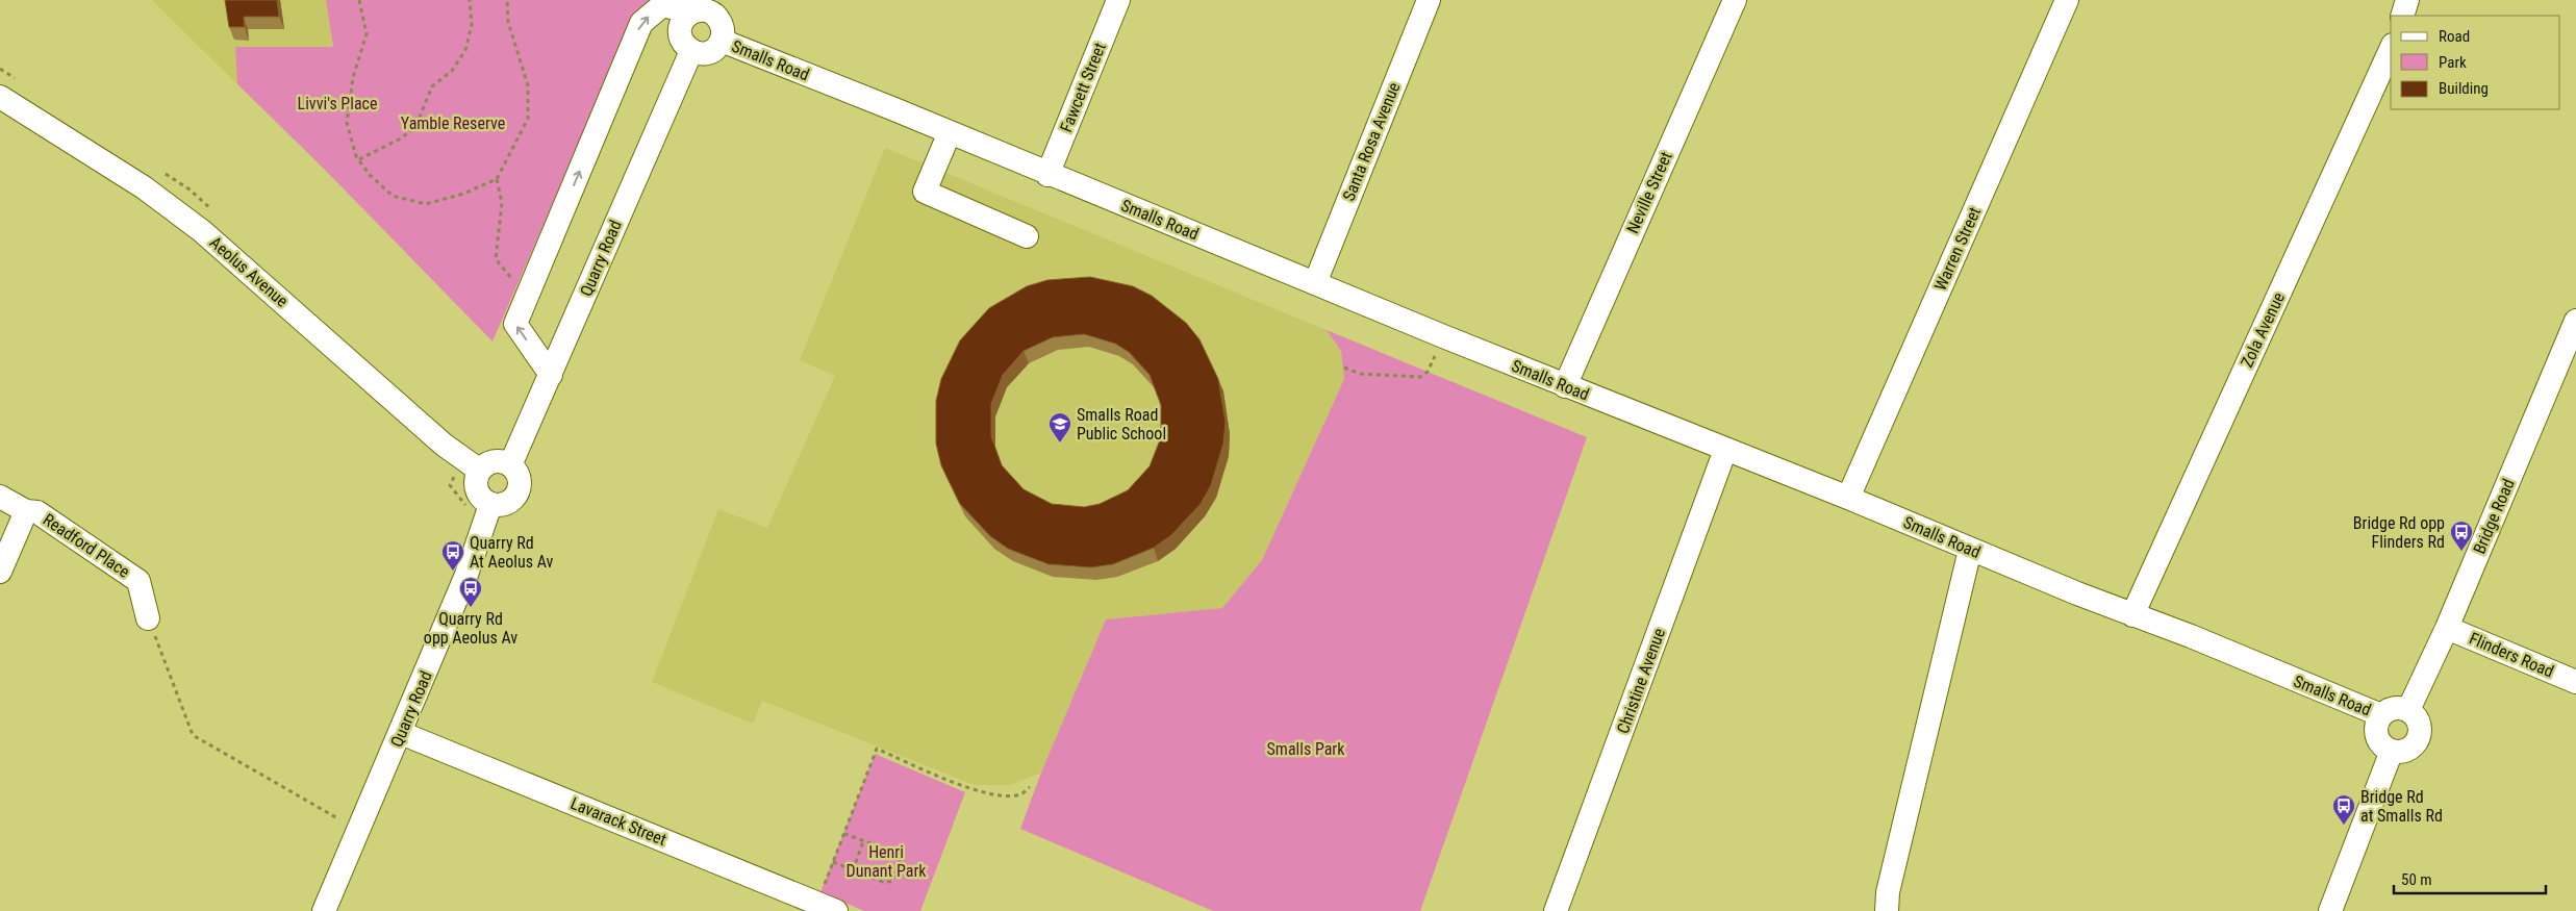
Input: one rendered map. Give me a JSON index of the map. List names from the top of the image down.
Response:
{
  "streets": {
    "street": [
      "Smalls Road",
      "Fawcett Street",
      "Santa Rosa Avenue",
      "Neville Street",
      "Warren Street",
      "Quarry Road",
      "Aeolus Avenue",
      "Zola Avenue",
      "Bridge Road",
      "Readford Place",
      "Flinders Road",
      "Christine Avenue",
      "Lavarack Street"
    ]
  },
  "crossings": [
    ["Smalls Road", "Fawcett Street"],
    ["Smalls Road", "Santa Rosa Avenue"],
    ["Smalls Road", "Neville Street"],
    ["Smalls Road", "Warren Street"],
    ["Smalls Road", "Quarry Road"],
    ["Smalls Road", "Zola Avenue"],
    ["Smalls Road", "Bridge Road"],
    ["Smalls Road", "Christine Avenue"],
    ["Quarry Road", "Aeolus Avenue"],
    ["Quarry Road", "Lavarack Street"],
    ["Bridge Road", "Flinders Road"]
  ],
  "parks": [
    "Livvi's Place",
    "Yamble Reserve",
    "Smalls Park",
    "Henri Dunant Park"
  ],
  "places": {
    "school or university": ["Smalls Road Public School"],
    "bus stop": [
      "Bridge Rd opp Flinders Rd",
      "Quarry Rd At Aeolus Av",
      "Quarry Rd opp Aeolus Av",
      "Bridge Rd at Smalls Rd"
    ]
  },
  "legend": ["Road", "Park", "Building"],
  "scale_bar": "50 m"
}
